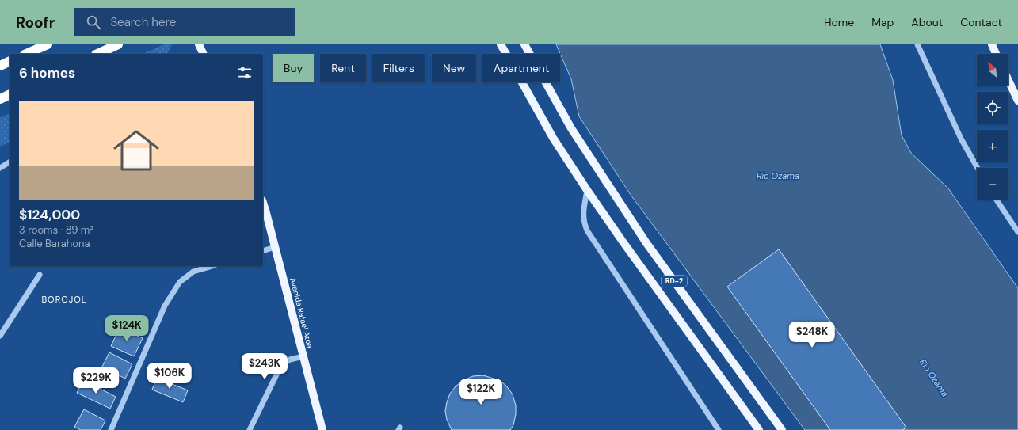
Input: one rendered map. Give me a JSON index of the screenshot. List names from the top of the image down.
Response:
{
  "streets": {
    "main road": ["RD-2", "Avenida Rafael Atoa"]
  },
  "districts": ["BOROJOL"],
  "water": ["Río Ozama"],
  "north": "top left",
  "page": {
    "header": "Roofr",
    "search": "Search here",
    "nav": [
      "Home",
      "Map",
      "About",
      "Contact"
    ],
    "map_buttons": ["+", "−"],
    "chip": [
      "Buy",
      "Rent",
      "Filters",
      "New",
      "Apartment"
    ],
    "heading": "6 homes",
    "list": [
      {
        "name": "$124,000",
        "note": "3 rooms · 89 m² · Calle Barahona"
      }
    ],
    "price": [
      "$124K",
      "$248K",
      "$243K",
      "$106K",
      "$229K",
      "$122K"
    ]
  }
}
